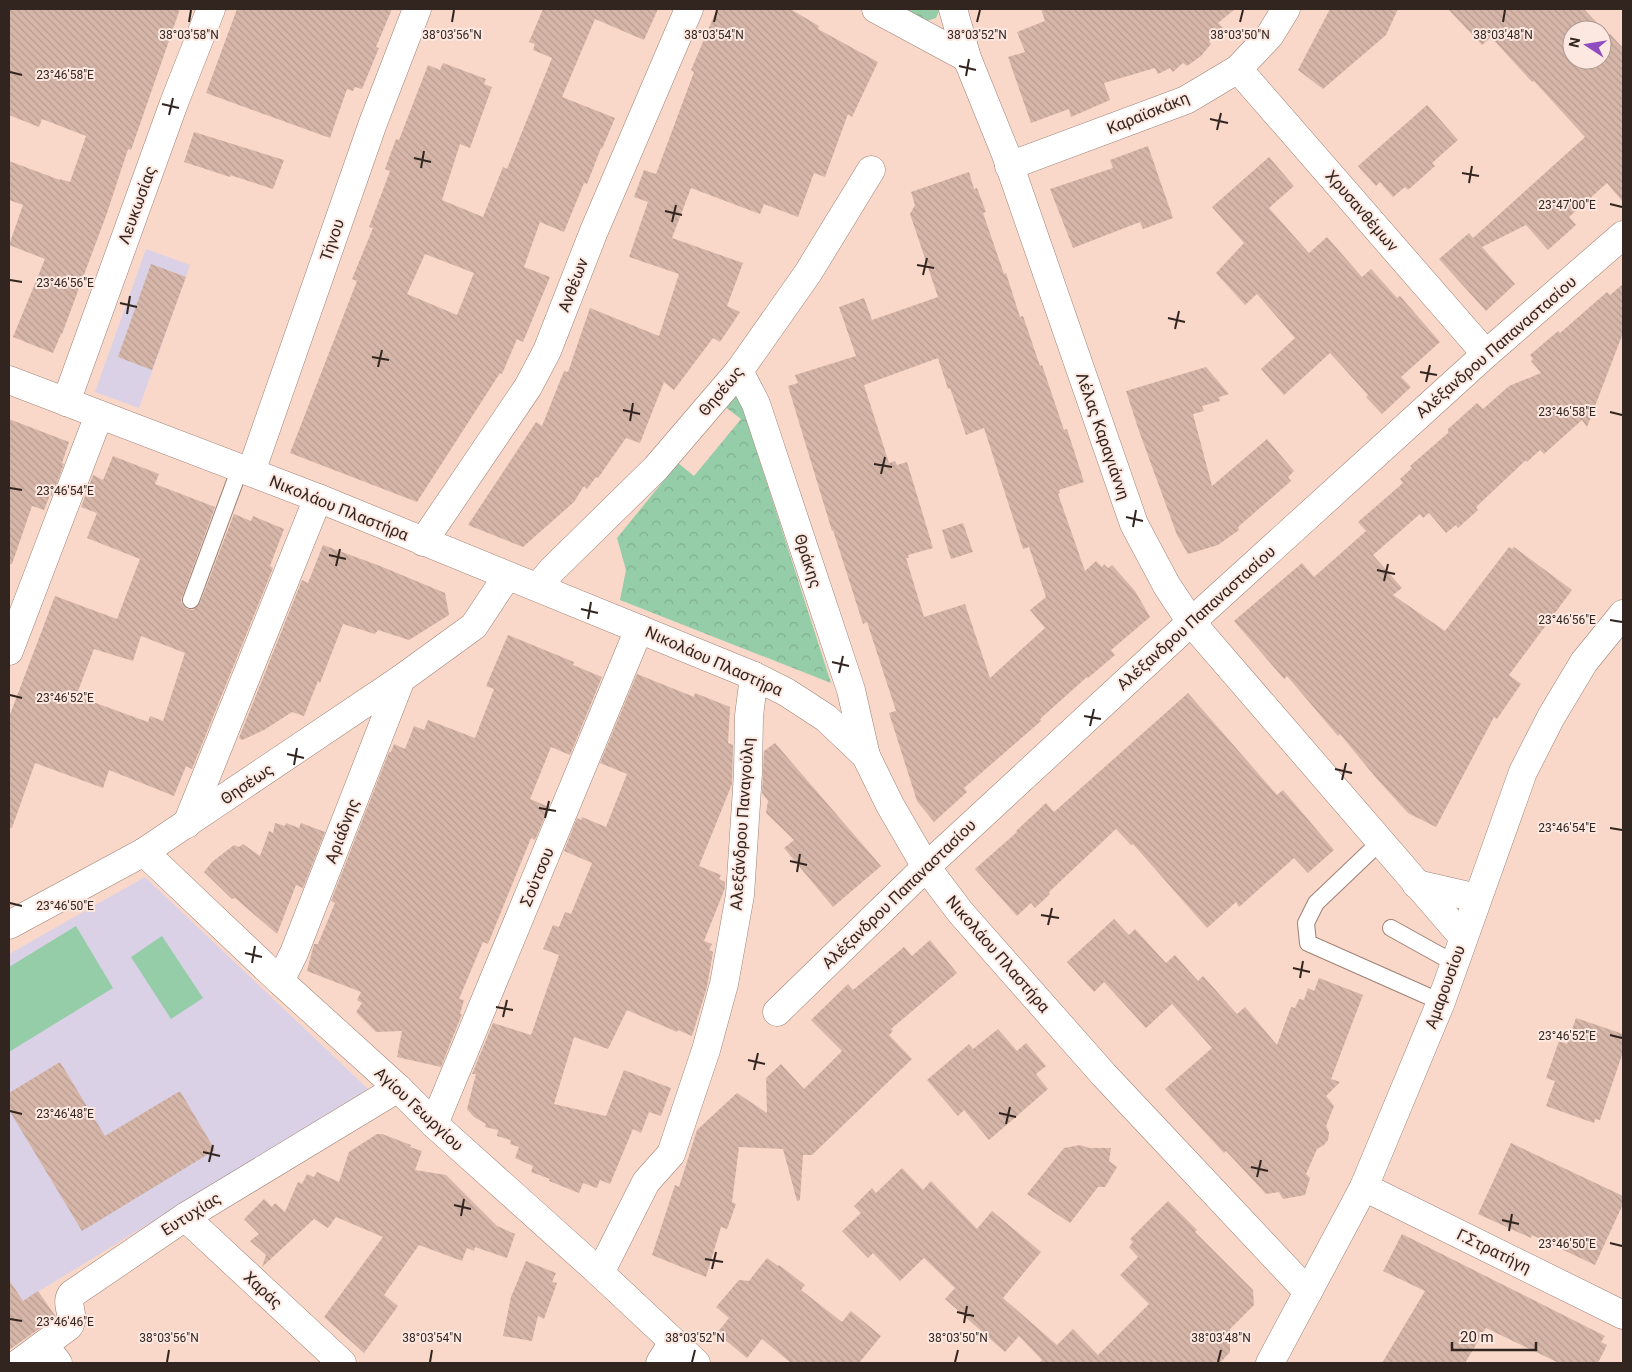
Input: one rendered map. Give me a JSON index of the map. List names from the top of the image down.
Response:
{
  "streets": {
    "street": [
      "Καραϊσκάκη",
      "Λευκωσίας",
      "Χρυσανθέμων",
      "Τήνου",
      "Ανθέων",
      "Αλέξανδρου Παπαναστασίου",
      "Θησέως",
      "Λέλας Καραγιάννη",
      "Νικολάου Πλαστήρα",
      "Θράκης",
      "Αλεξάνδρου Παναγούλη",
      "Αριάδνης",
      "Σούτσου",
      "Αμαρουσίου",
      "Αγίου Γεωργίου",
      "Ευτυχίας",
      "Γ.Στρατήγη",
      "Χαράς"
    ]
  },
  "crossings": [
    ["Καραϊσκάκη", "Χρυσανθέμων"],
    ["Καραϊσκάκη", "Λέλας Καραγιάννη"],
    ["Λευκωσίας", "Νικολάου Πλαστήρα"],
    ["Χρυσανθέμων", "Αλέξανδρου Παπαναστασίου"],
    ["Τήνου", "Νικολάου Πλαστήρα"],
    ["Ανθέων", "Νικολάου Πλαστήρα"],
    ["Αλέξανδρου Παπαναστασίου", "Λέλας Καραγιάννη"],
    ["Αλέξανδρου Παπαναστασίου", "Νικολάου Πλαστήρα"],
    ["Θησέως", "Νικολάου Πλαστήρα"],
    ["Θησέως", "Θράκης"],
    ["Θησέως", "Αριάδνης"],
    ["Θησέως", "Αγίου Γεωργίου"],
    ["Λέλας Καραγιάννη", "Αμαρουσίου"],
    ["Νικολάου Πλαστήρα", "Θράκης"],
    ["Νικολάου Πλαστήρα", "Αλεξάνδρου Παναγούλη"],
    ["Νικολάου Πλαστήρα", "Σούτσου"],
    ["Νικολάου Πλαστήρα", "Αμαρουσίου"],
    ["Αλεξάνδρου Παναγούλη", "Αγίου Γεωργίου"],
    ["Αριάδνης", "Αγίου Γεωργίου"],
    ["Σούτσου", "Αγίου Γεωργίου"],
    ["Αμαρουσίου", "Γ.Στρατήγη"],
    ["Αγίου Γεωργίου", "Ευτυχίας"],
    ["Ευτυχίας", "Χαράς"]
  ],
  "scale_bar": "20 m",
  "north": "left",
  "coordinates": [
    "38°03'58\"N",
    "38°03'56\"N",
    "38°03'54\"N",
    "38°03'52\"N",
    "38°03'50\"N",
    "38°03'48\"N",
    "23°46'58\"E",
    "23°47'00\"E",
    "23°46'56\"E",
    "23°46'54\"E",
    "23°46'52\"E",
    "23°46'50\"E",
    "23°46'48\"E",
    "23°46'46\"E"
  ]
}
